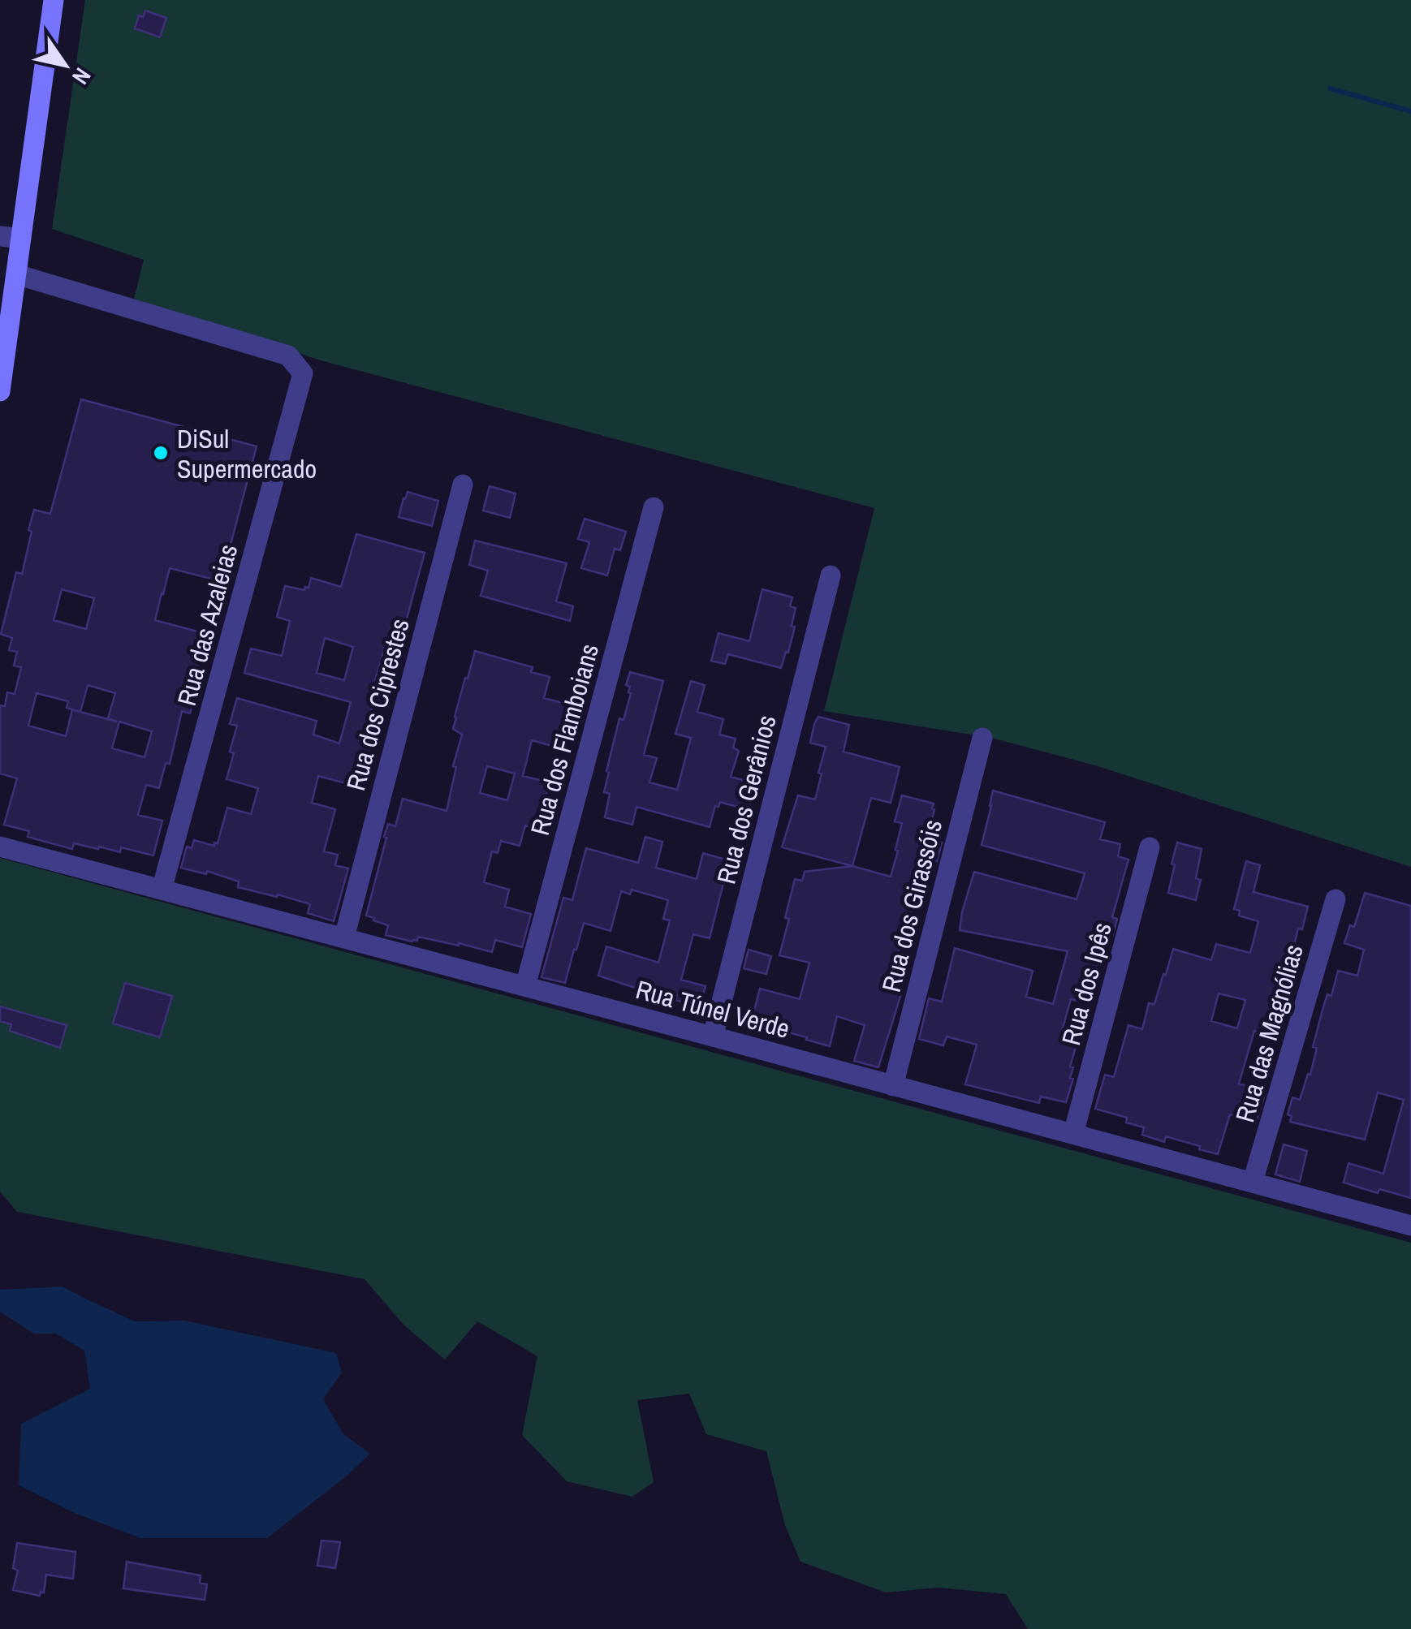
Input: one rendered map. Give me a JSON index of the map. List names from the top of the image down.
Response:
{
  "streets": {
    "street": [
      "Rua das Azaleias",
      "Rua dos Ciprestes",
      "Rua dos Flamboians",
      "Rua dos Gerânios",
      "Rua dos Girassóis",
      "Rua dos Ipês",
      "Rua Túnel Verde",
      "Rua das Magnólias"
    ]
  },
  "crossings": [
    ["Rua das Azaleias", "Rua Túnel Verde"],
    ["Rua dos Ciprestes", "Rua Túnel Verde"],
    ["Rua dos Flamboians", "Rua Túnel Verde"],
    ["Rua dos Gerânios", "Rua Túnel Verde"],
    ["Rua dos Girassóis", "Rua Túnel Verde"],
    ["Rua dos Ipês", "Rua Túnel Verde"],
    ["Rua Túnel Verde", "Rua das Magnólias"]
  ],
  "places": ["DiSul Supermercado"],
  "north": "bottom right"
}
